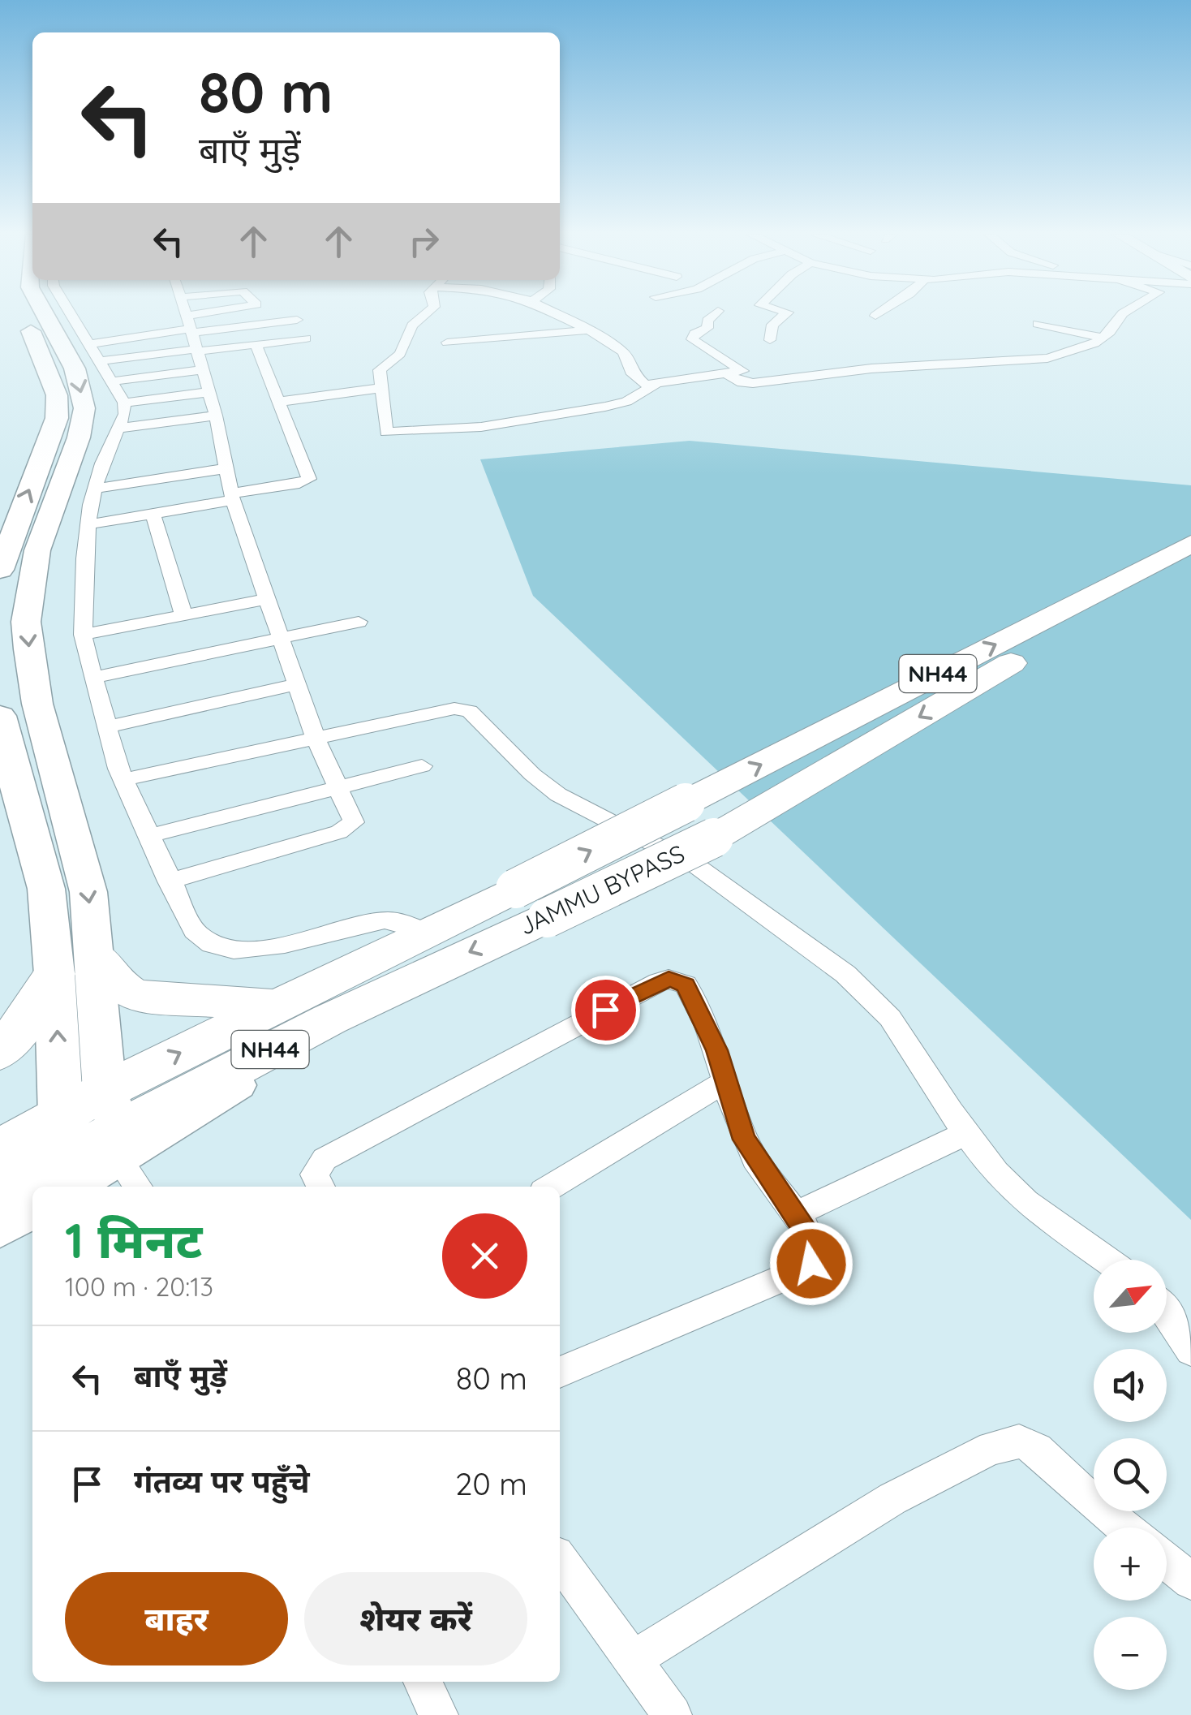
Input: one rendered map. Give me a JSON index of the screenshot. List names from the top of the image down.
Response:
{
  "streets": {
    "highway": ["NH44", "JAMMU BYPASS"]
  },
  "north": "top right",
  "page": {
    "turn": ["80 m", "बाएँ मुड़ें"],
    "heading": ["1 मिनट", "100 m · 20:13"],
    "map_buttons": ["+", "−"],
    "list": [
      {
        "name": "बाएँ मुड़ें",
        "value": "80 m"
      },
      {
        "name": "गंतव्य पर पहुँचे",
        "value": "20 m"
      }
    ],
    "buttons": ["बाहर", "शेयर करें"]
  }
}
